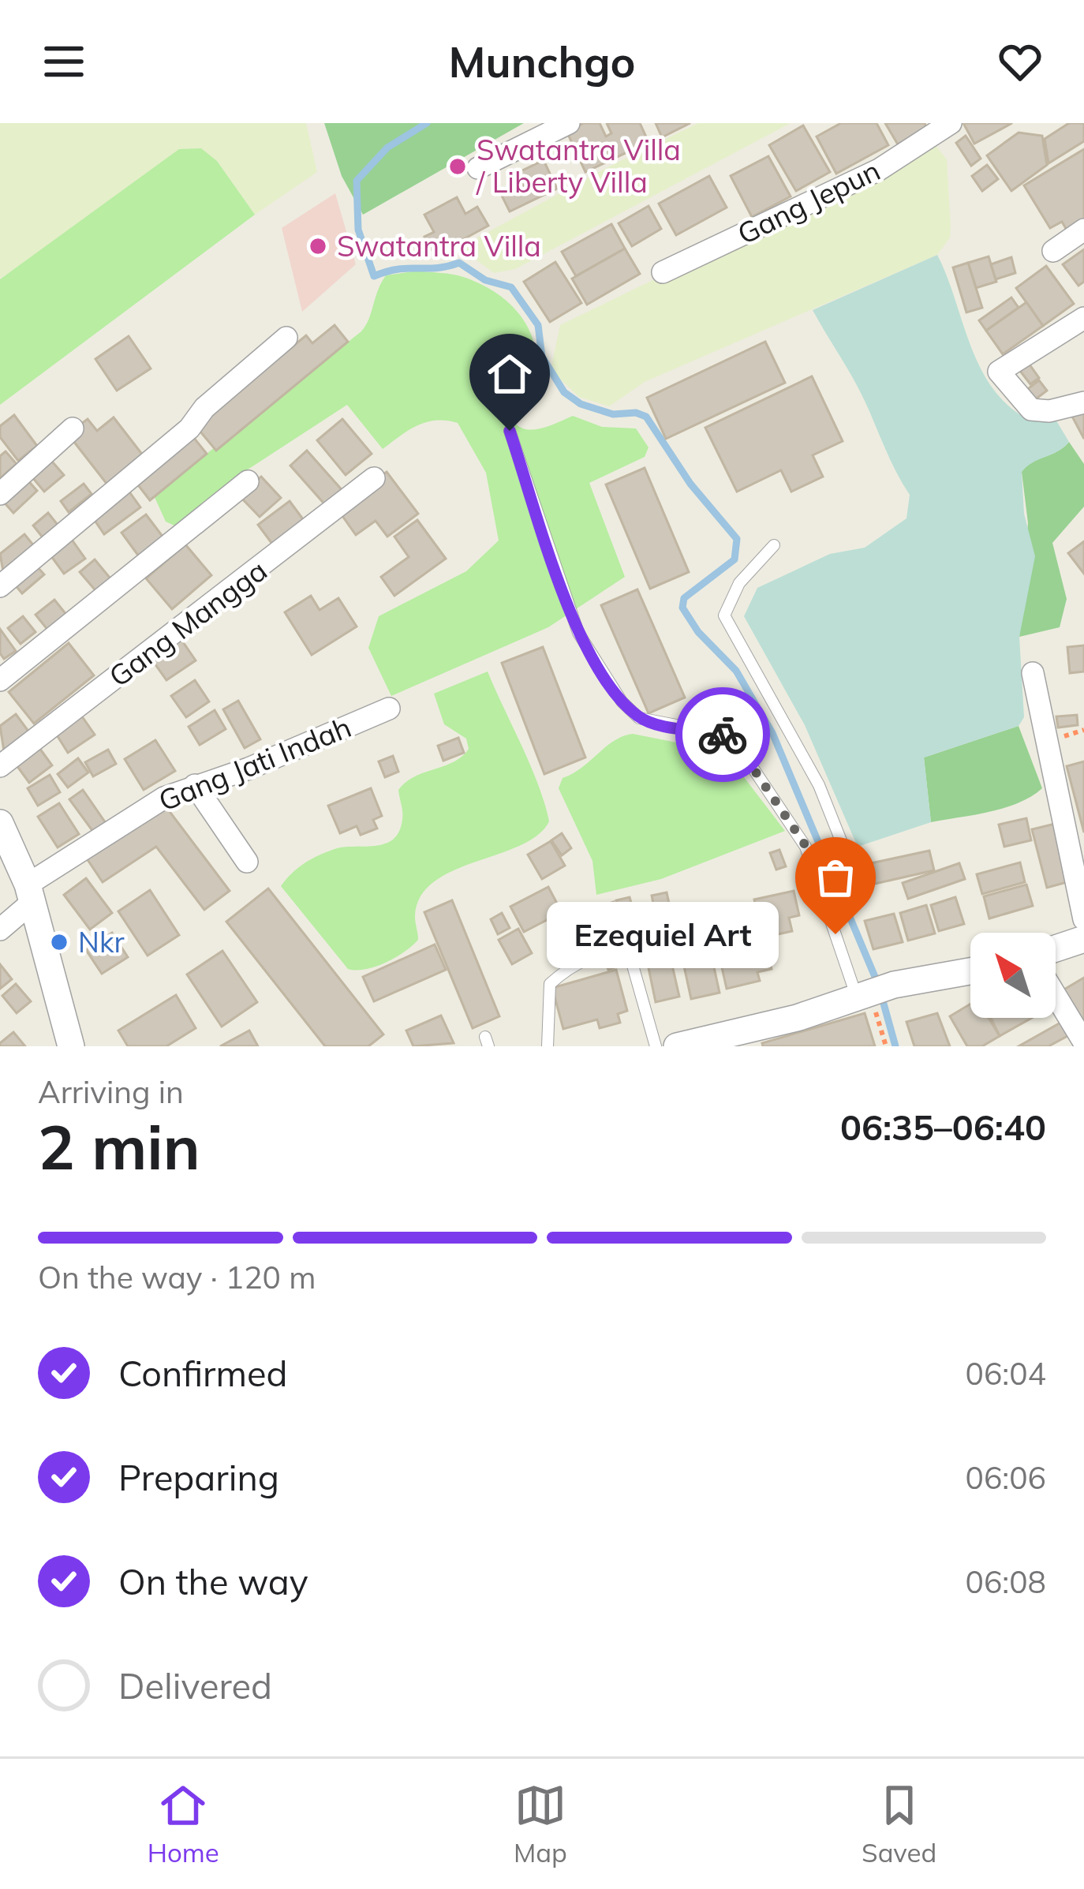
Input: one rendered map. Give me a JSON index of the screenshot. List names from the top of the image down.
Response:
{
  "streets": {
    "street": ["Gang Jepun", "Gang Mangga", "Gang Jati Indah"]
  },
  "places": [
    "Swatantra Villa / Liberty Villa",
    "Swatantra Villa",
    "Ezequiel Art",
    "Nkr"
  ],
  "north": "top left",
  "page": {
    "header": "Munchgo",
    "bubble": "Ezequiel Art",
    "heading": ["2 min", "Arriving in", "06:35–06:40"],
    "bar": "On the way · 120 m",
    "list": [
      ["Confirmed", "06:04"],
      ["Preparing", "06:06"],
      ["On the way", "06:08"],
      "Delivered"
    ],
    "tabs": ["Home", "Map", "Saved"]
  }
}
